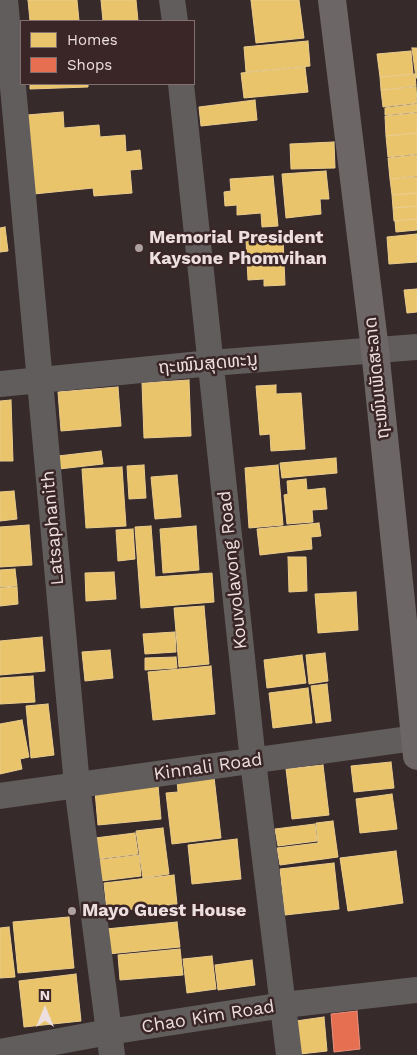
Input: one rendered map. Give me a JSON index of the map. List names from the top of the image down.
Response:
{
  "streets": {
    "main road": ["ຖະໜົນເພັດສະລາດ"],
    "street": [
      "ຖະໜົນສຸດທະນູ",
      "Latsaphanith",
      "Kouvolavong Road",
      "Kinnali Road",
      "Chao Kim Road"
    ]
  },
  "crossings": [
    ["ຖະໜົນສຸດທະນູ", "ຖະໜົນເພັດສະລາດ"],
    ["ຖະໜົນສຸດທະນູ", "Latsaphanith"],
    ["ຖະໜົນສຸດທະນູ", "Kouvolavong Road"],
    ["ຖະໜົນເພັດສະລາດ", "Kinnali Road"],
    ["Latsaphanith", "Kinnali Road"],
    ["Latsaphanith", "Chao Kim Road"],
    ["Kouvolavong Road", "Kinnali Road"],
    ["Kouvolavong Road", "Chao Kim Road"]
  ],
  "places": ["Memorial President Kaysone Phomvihan", "Mayo Guest House"],
  "legend": ["Homes", "Shops"],
  "north": "top"
}
